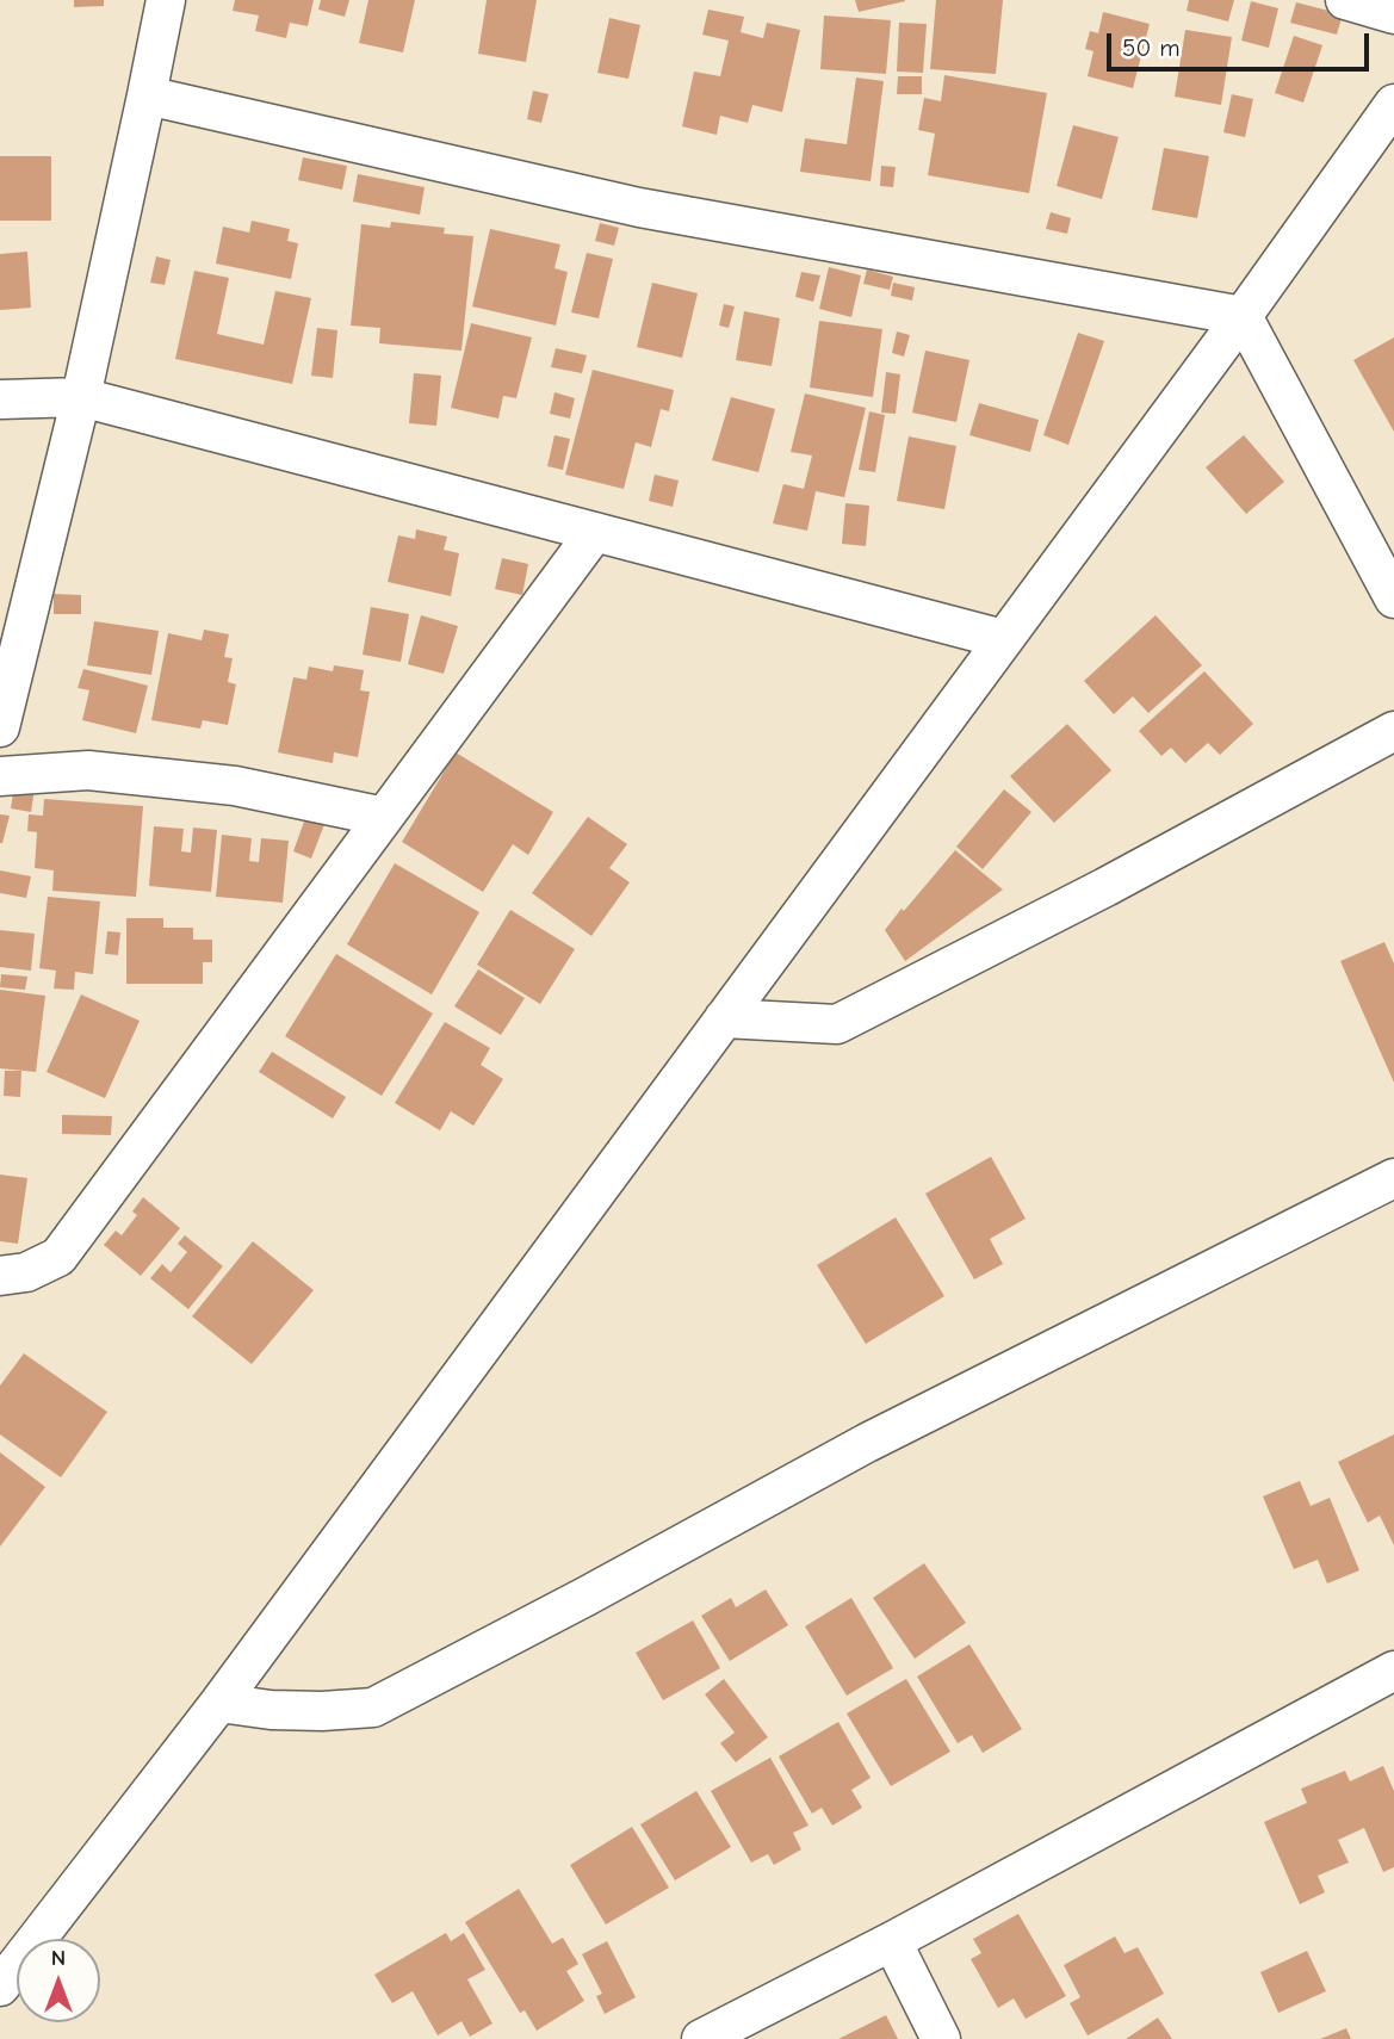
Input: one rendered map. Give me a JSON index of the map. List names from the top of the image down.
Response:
{
  "scale_bar": "50 m",
  "north": "top"
}
